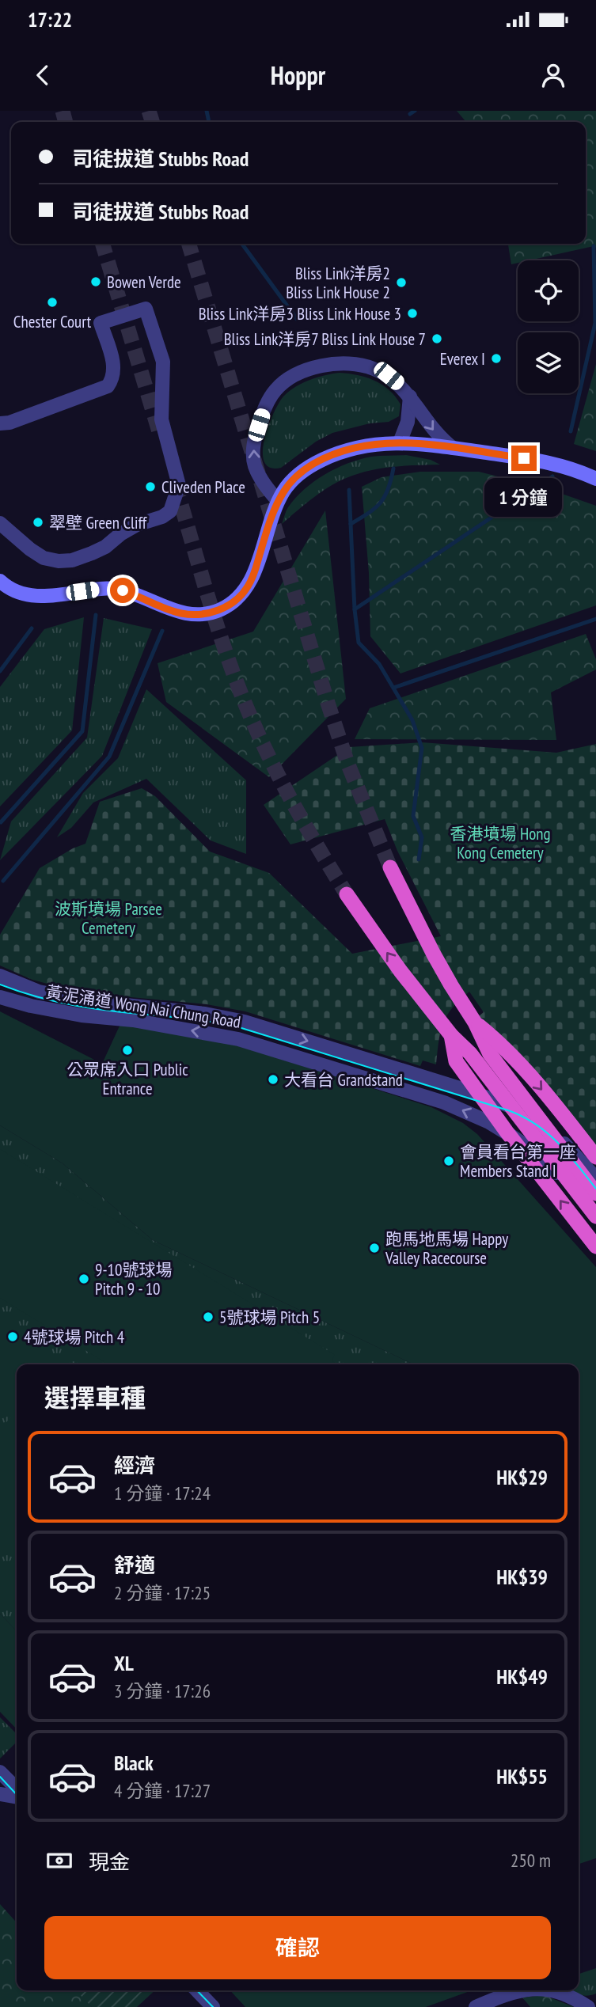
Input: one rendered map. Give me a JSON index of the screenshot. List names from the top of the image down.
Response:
{
  "streets": {
    "street": ["黃泥涌道 Wong Nai Chung Road"]
  },
  "parks": ["香港墳場 Hong Kong Cemetery", "波斯墳場 Parsee Cemetery"],
  "places": [
    "Bowen Verde",
    "Bliss Link洋房2 Bliss Link House 2",
    "Chester Court",
    "Bliss Link洋房3 Bliss Link House 3",
    "Bliss Link洋房7 Bliss Link House 7",
    "Everex I",
    "Cliveden Place",
    "翠壁 Green Cliff",
    "公眾席入口 Public Entrance",
    "大看台 Grandstand",
    "會員看台第一座 Members Stand I",
    "跑馬地馬場 Happy Valley Racecourse",
    "9-10號球場 Pitch 9 - 10",
    "5號球場 Pitch 5",
    "4號球場 Pitch 4"
  ],
  "page": {
    "status": "17:22",
    "header": "Hoppr",
    "banner": ["司徒拔道 Stubbs Road", "司徒拔道 Stubbs Road"],
    "bubble": "1 分鐘",
    "heading": "選擇車種",
    "list": [
      {
        "name": "經濟",
        "note": "1 分鐘 · 17:24",
        "value": "HK$29"
      },
      {
        "name": "舒適",
        "note": "2 分鐘 · 17:25",
        "value": "HK$39"
      },
      {
        "name": "XL",
        "note": "3 分鐘 · 17:26",
        "value": "HK$49"
      },
      {
        "name": "Black",
        "note": "4 分鐘 · 17:27",
        "value": "HK$55"
      }
    ],
    "pay": ["現金", "250 m"],
    "buttons": "確認"
  }
}
